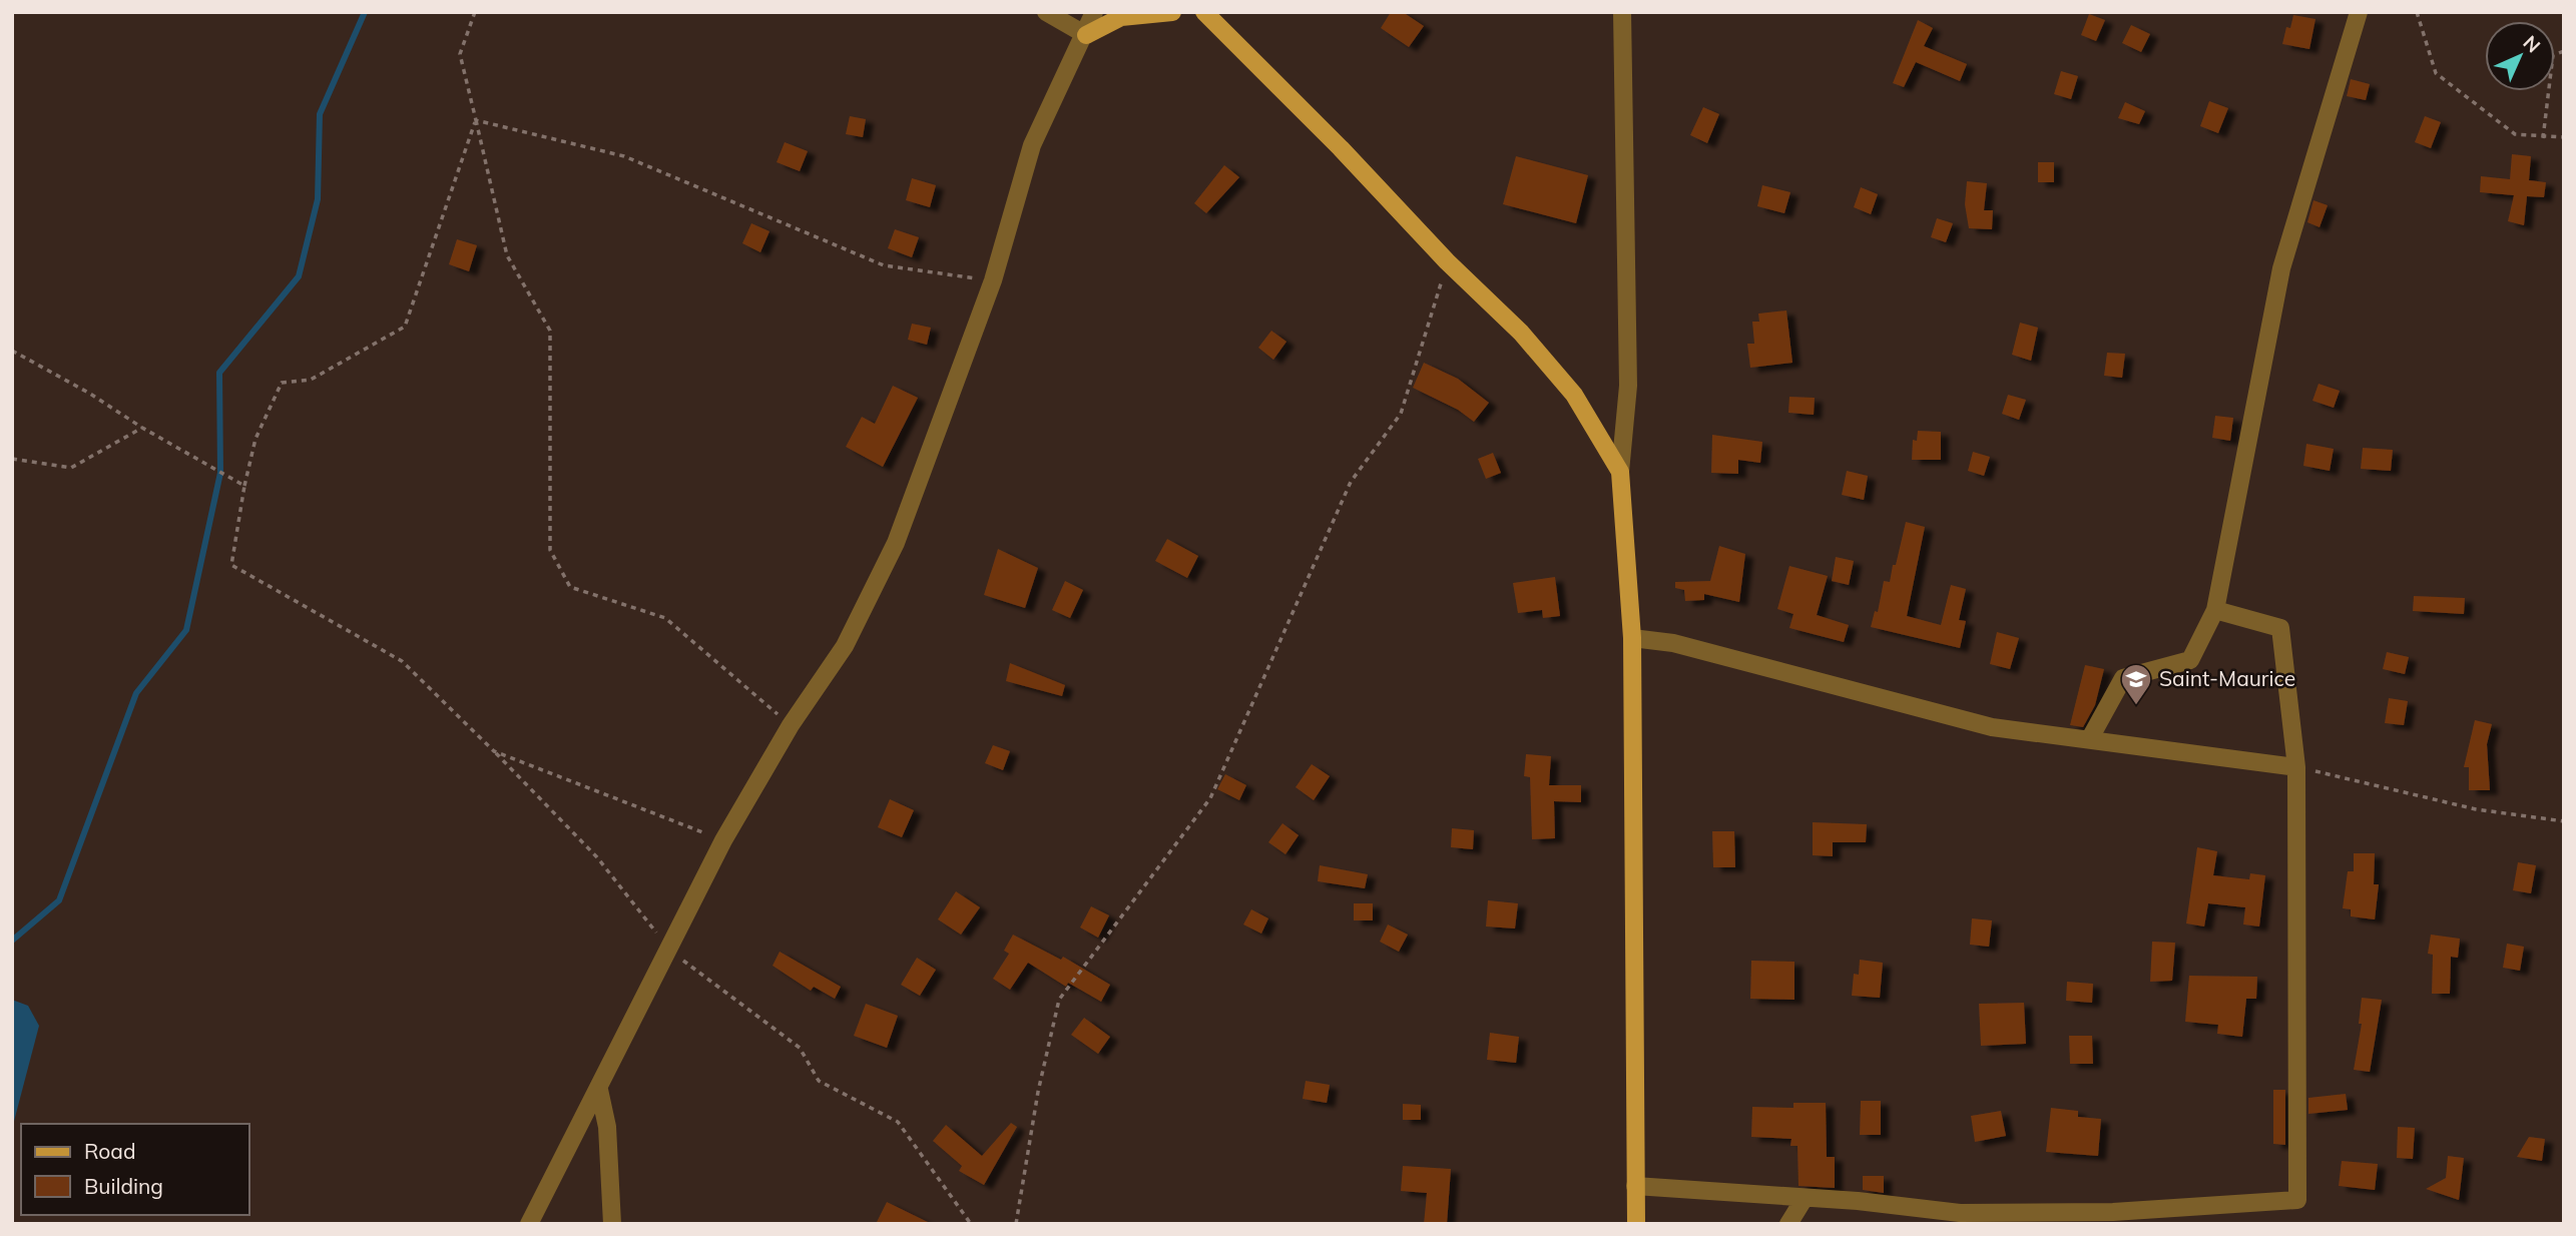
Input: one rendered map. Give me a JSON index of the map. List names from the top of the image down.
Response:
{
  "places": {
    "school or university": ["Saint-Maurice"]
  },
  "legend": ["Road", "Building"],
  "north": "top right"
}
